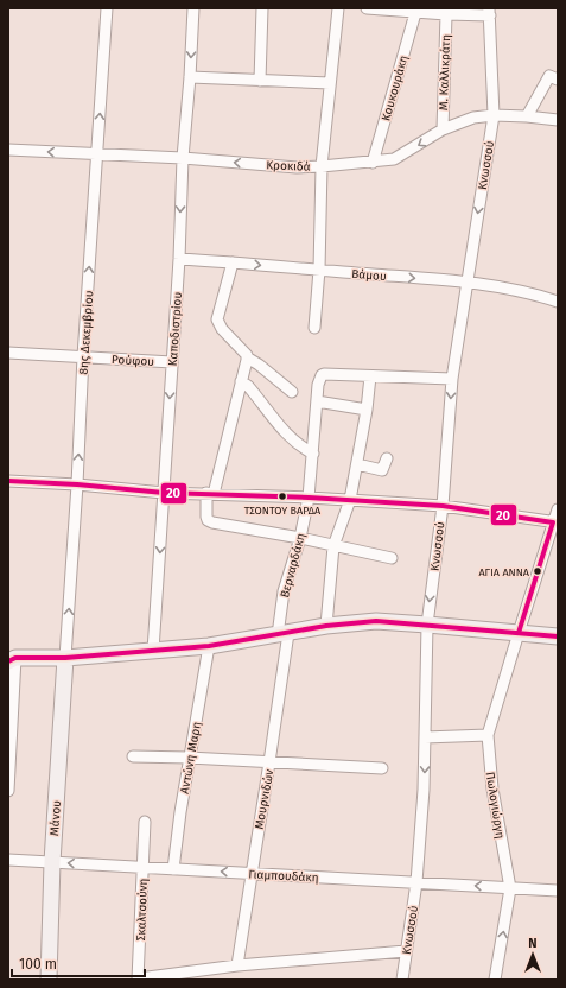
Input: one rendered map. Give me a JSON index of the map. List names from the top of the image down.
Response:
{
  "streets": {
    "street": [
      "Μ. Καλλικράτη",
      "Κουκουράκη",
      "Κροκιδά",
      "Κνωσσού",
      "Βάμου",
      "Καποδιστρίου",
      "8ης Δεκεμβρίου",
      "Ρούφου",
      "Βερναρδάκη",
      "Αντώνη Μαρη",
      "Μουρνιδών",
      "Πωλογιώργη",
      "Μάνου",
      "Γιαμπουδάκη",
      "Σκαλτσούνη"
    ]
  },
  "crossings": [
    ["Μ. Καλλικράτη", "Κροκιδά"],
    ["Κουκουράκη", "Κροκιδά"],
    ["Κροκιδά", "Κνωσσού"],
    ["Κροκιδά", "Καποδιστρίου"],
    ["Κροκιδά", "8ης Δεκεμβρίου"],
    ["Κνωσσού", "Βάμου"],
    ["Κνωσσού", "Γιαμπουδάκη"],
    ["Βάμου", "Καποδιστρίου"],
    ["Καποδιστρίου", "Ρούφου"],
    ["8ης Δεκεμβρίου", "Ρούφου"],
    ["8ης Δεκεμβρίου", "Μάνου"],
    ["Βερναρδάκη", "Μουρνιδών"],
    ["Αντώνη Μαρη", "Γιαμπουδάκη"],
    ["Μουρνιδών", "Γιαμπουδάκη"],
    ["Πωλογιώργη", "Γιαμπουδάκη"],
    ["Μάνου", "Γιαμπουδάκη"],
    ["Γιαμπουδάκη", "Σκαλτσούνη"]
  ],
  "one_way": [
    "Κνωσσού",
    "Βάμου",
    "8ης Δεκεμβρίου",
    "Γιαμπουδάκη"
  ],
  "places": ["ΤΣΟΝΤΟΥ ΒΑΡΔΑ", "ΑΓΙΑ ΑΝΝΑ"],
  "lines": ["transit line 20"],
  "scale_bar": "100 m",
  "north": "top"
}
